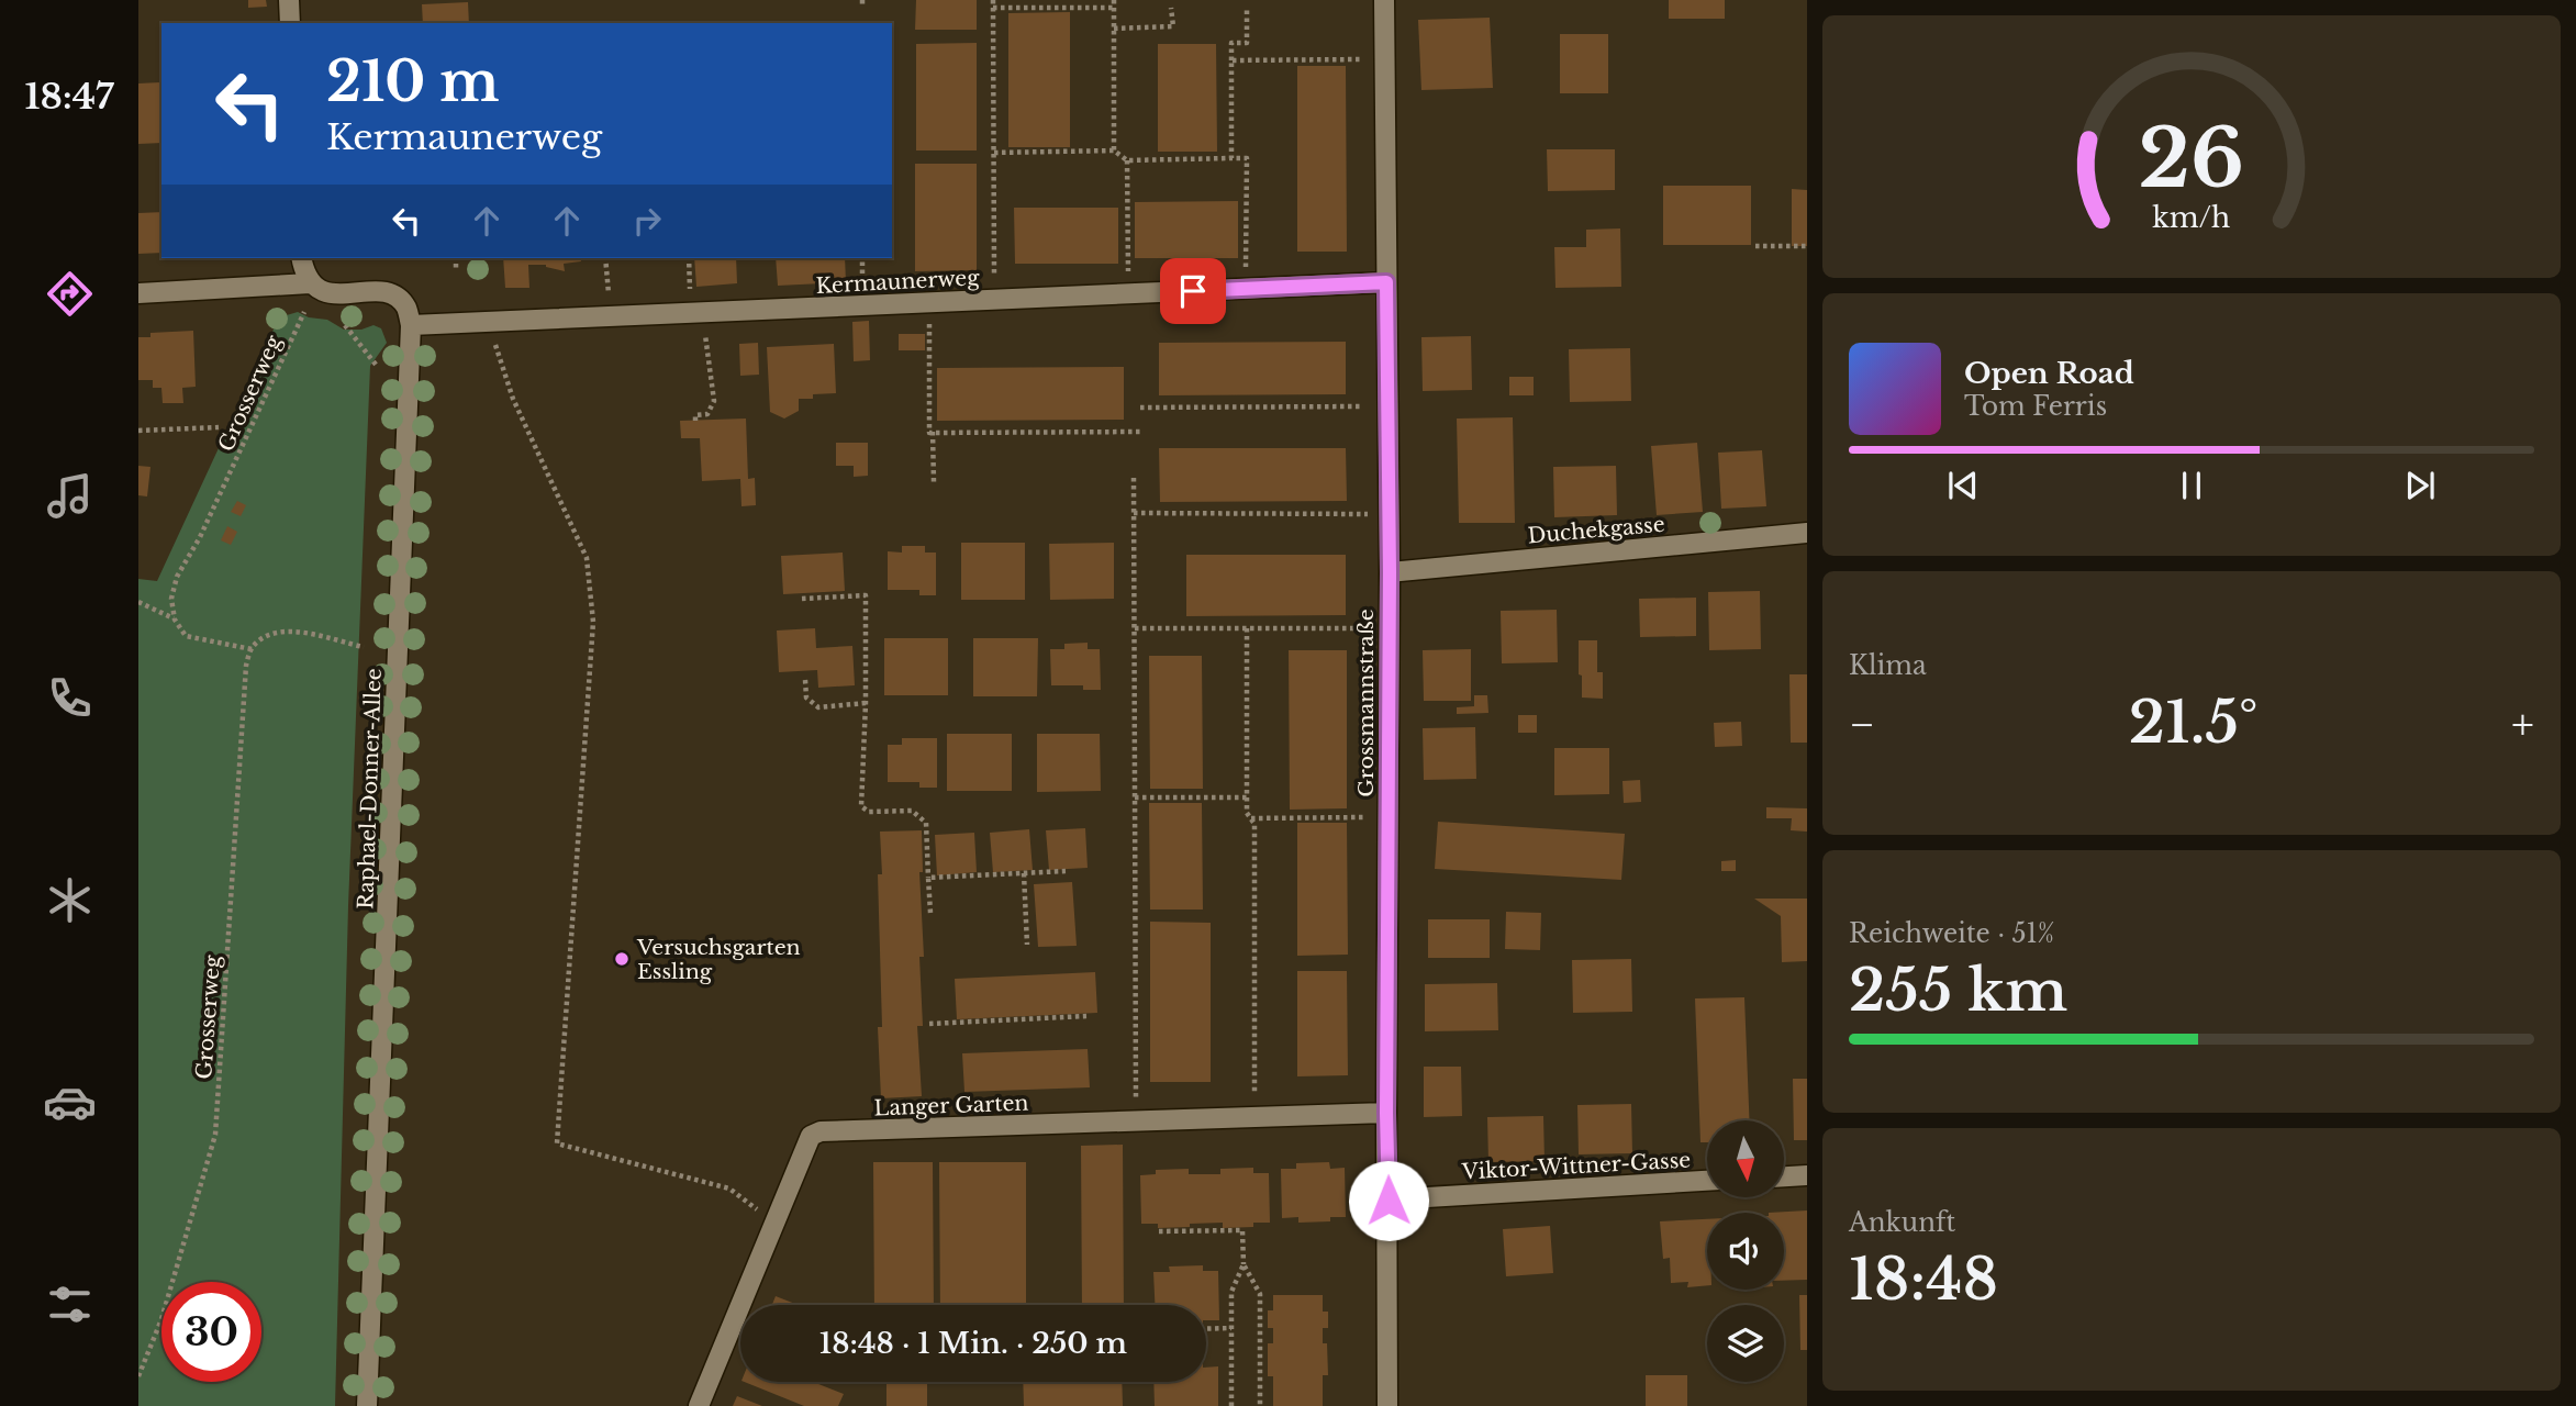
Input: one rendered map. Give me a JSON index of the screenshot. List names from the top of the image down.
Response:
{
  "streets": {
    "street": [
      "Kermaunerweg",
      "Duchekgasse",
      "Grossmannstraße",
      "Raphael-Donner-Allee",
      "Langer Garten",
      "Viktor-Wittner-Gasse"
    ],
    "path": ["Grosserweg"]
  },
  "crossings": [
    ["Kermaunerweg", "Grossmannstraße"],
    ["Kermaunerweg", "Raphael-Donner-Allee"],
    ["Duchekgasse", "Grossmannstraße"],
    ["Grossmannstraße", "Langer Garten"],
    ["Grossmannstraße", "Viktor-Wittner-Gasse"]
  ],
  "places": ["Versuchsgarten Essling"],
  "north": "bottom",
  "page": {
    "tabs": "18:47",
    "turn": ["210 m", "Kermaunerweg"],
    "song": ["Open Road", "Tom Ferris"],
    "tile": [
      "Klima",
      ["Reichweite · 51%", "255 km"],
      ["Ankunft", "18:48"]
    ],
    "heat": ["−", "21.5°", "+"],
    "limit": "30",
    "trip": "18:48 · 1 Min. · 250 m",
    "gauge": ["26", "km/h"]
  }
}
